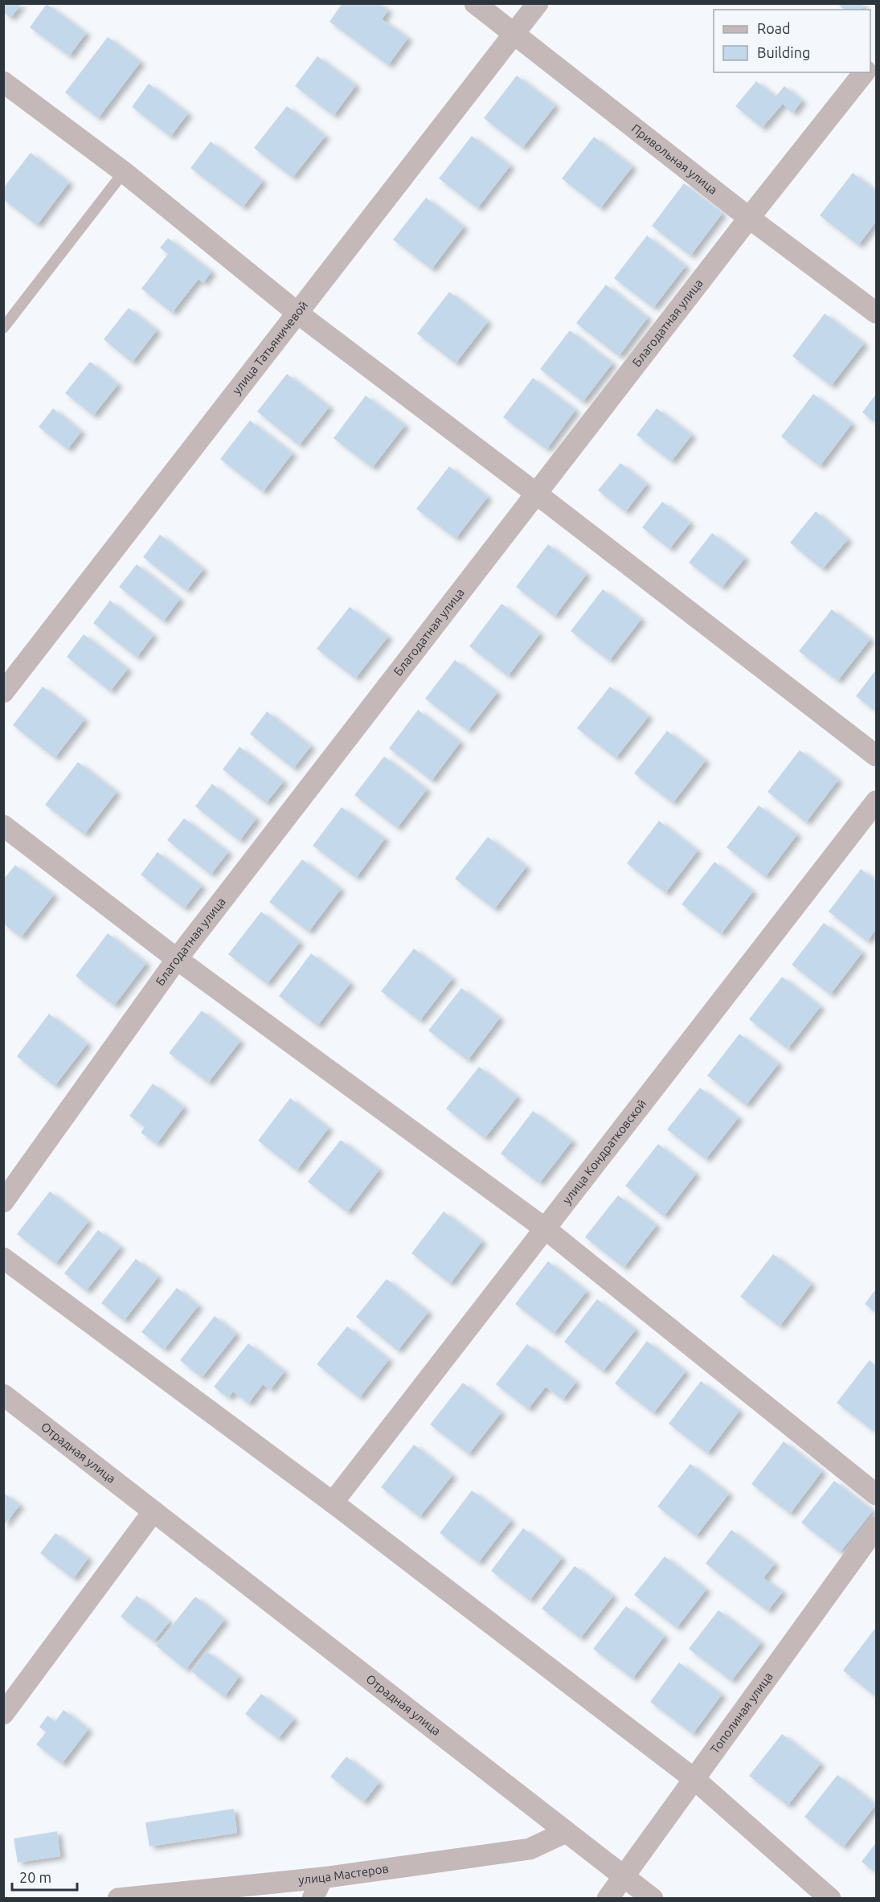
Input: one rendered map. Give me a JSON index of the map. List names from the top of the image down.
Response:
{
  "streets": {
    "street": [
      "Привольная улица",
      "Благодатная улица",
      "улица Татьяничевой",
      "улица Кондратковской",
      "Отрадная улица",
      "Тополиная улица",
      "улица Мастеров"
    ]
  },
  "crossings": [
    ["Привольная улица", "Благодатная улица"],
    ["Привольная улица", "улица Татьяничевой"],
    ["Отрадная улица", "Тополиная улица"],
    ["Отрадная улица", "улица Мастеров"]
  ],
  "legend": ["Road", "Building"],
  "scale_bar": "20 m"
}
